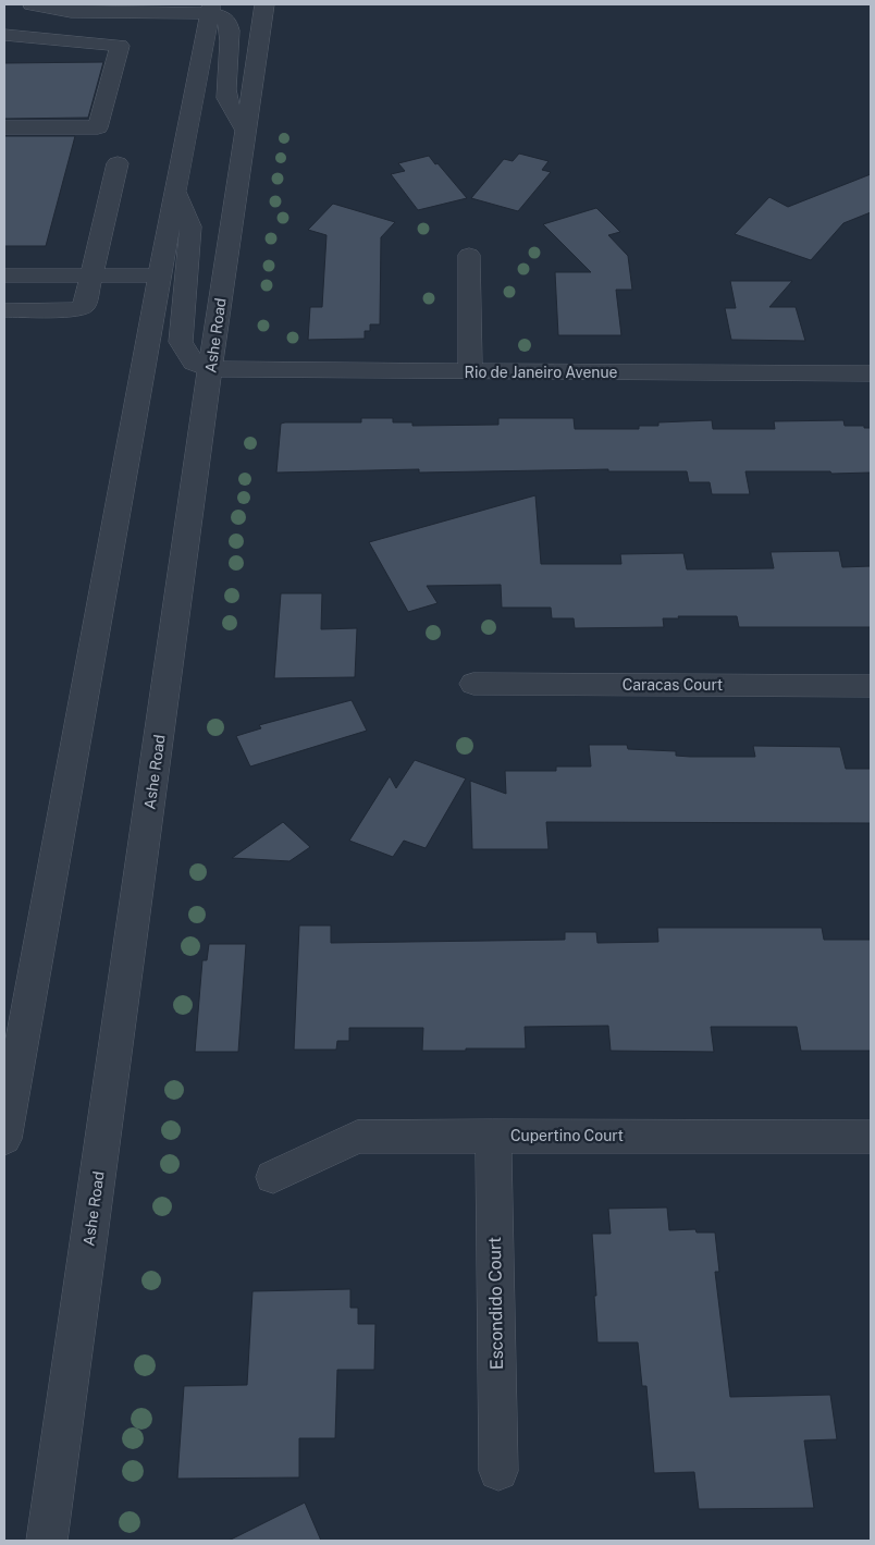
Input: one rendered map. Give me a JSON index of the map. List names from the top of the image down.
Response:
{
  "streets": {
    "street": [
      "Ashe Road",
      "Rio de Janeiro Avenue",
      "Caracas Court",
      "Cupertino Court",
      "Escondido Court"
    ]
  },
  "crossings": [
    ["Ashe Road", "Rio de Janeiro Avenue"],
    ["Cupertino Court", "Escondido Court"]
  ]
}
